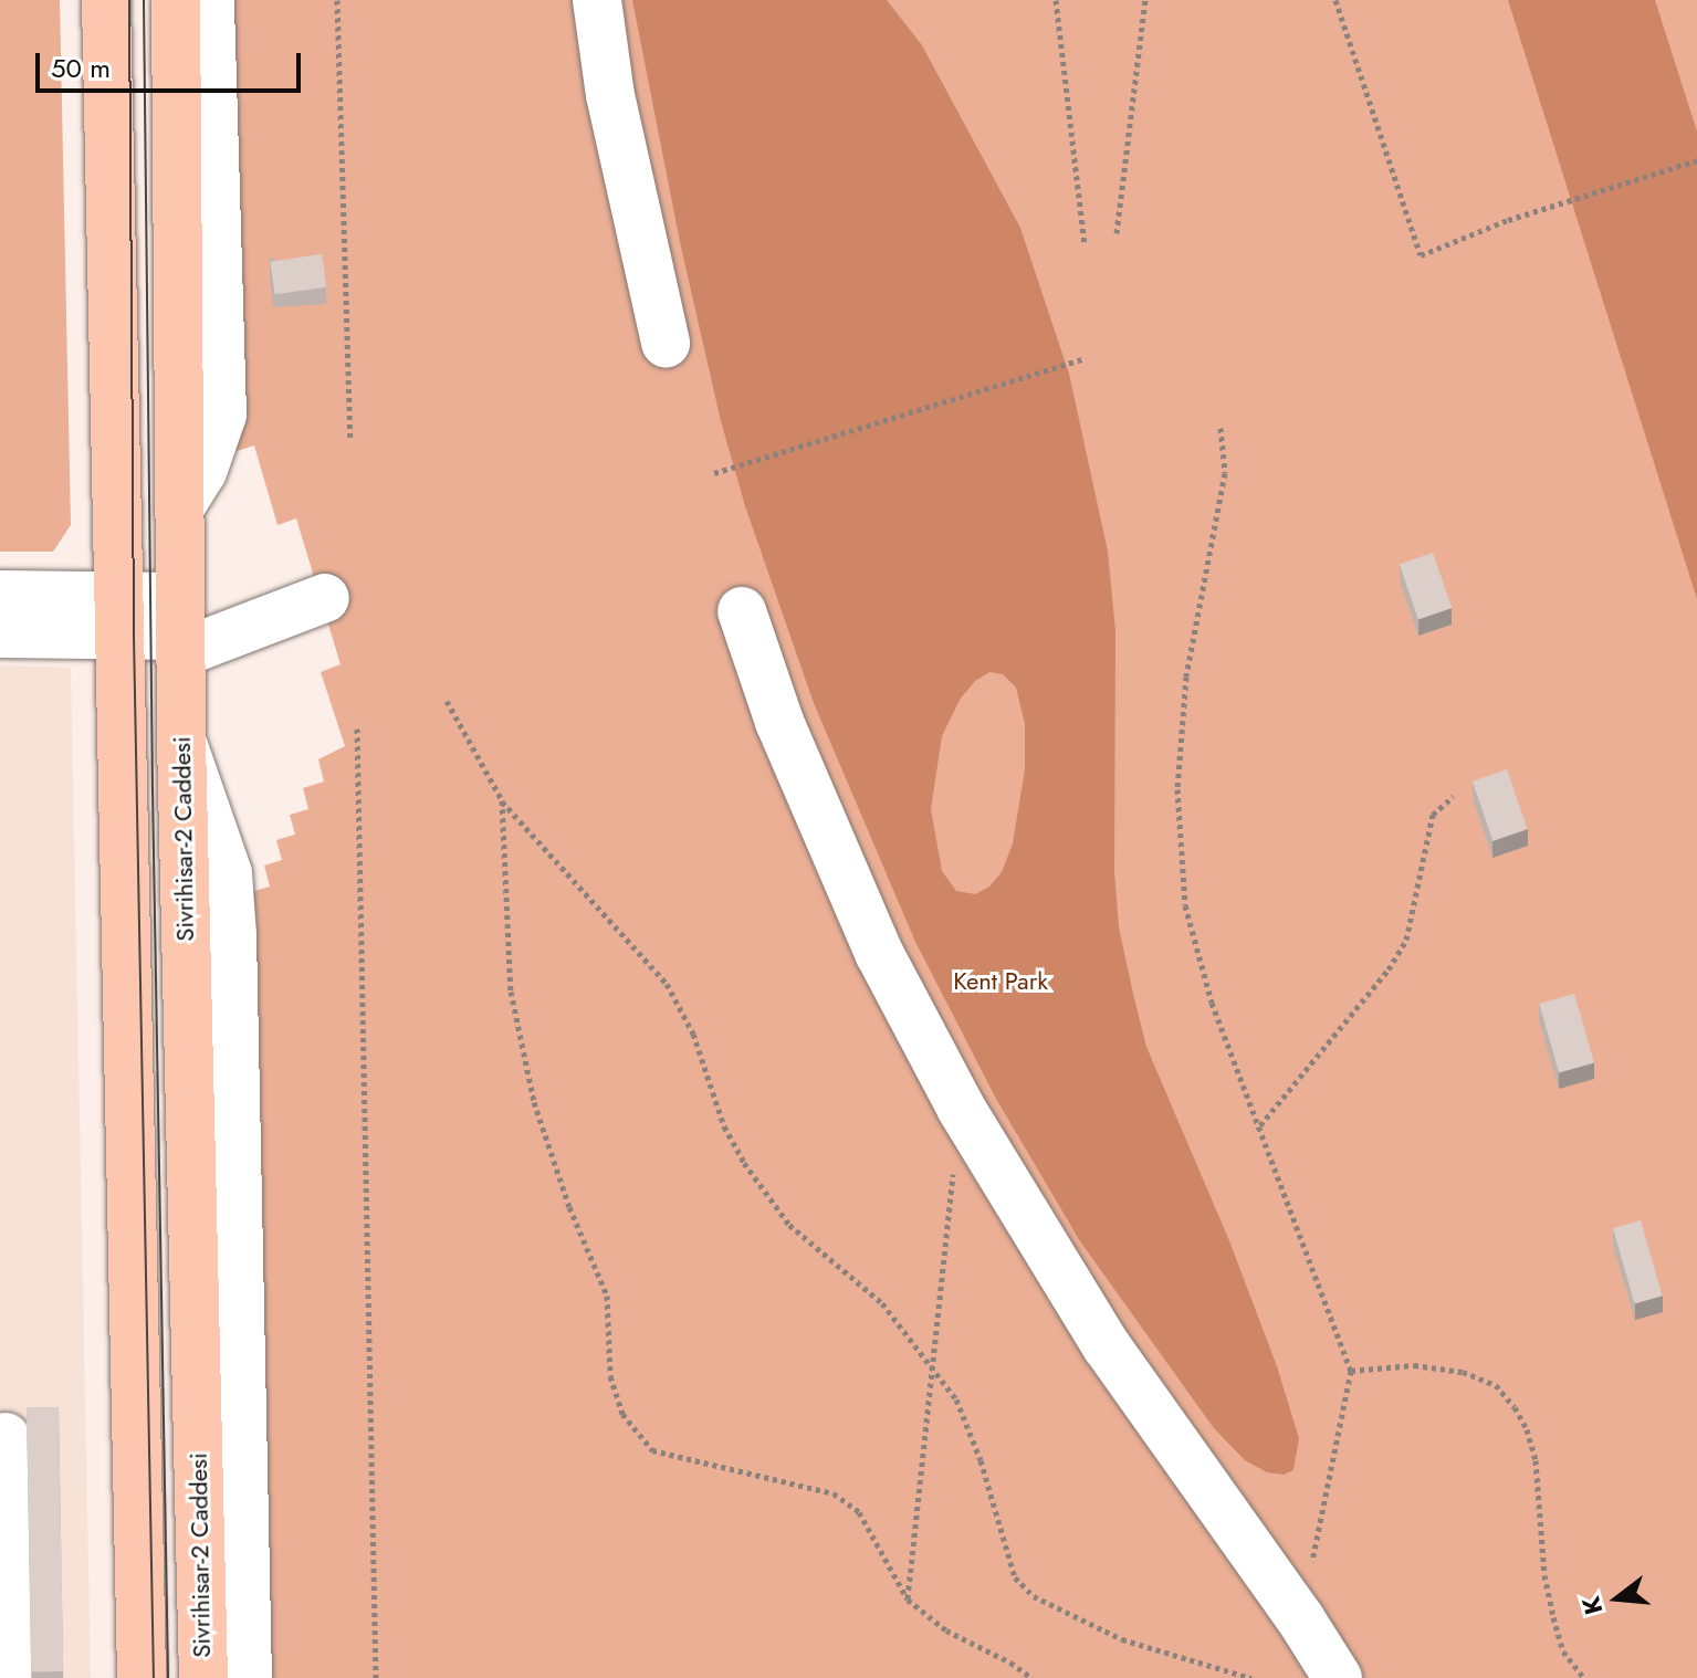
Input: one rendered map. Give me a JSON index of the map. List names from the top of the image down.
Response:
{
  "streets": {
    "main road": ["Sivrihisar-2 Caddesi"]
  },
  "parks": ["Kent Park"],
  "scale_bar": "50 m",
  "north": "left"
}
